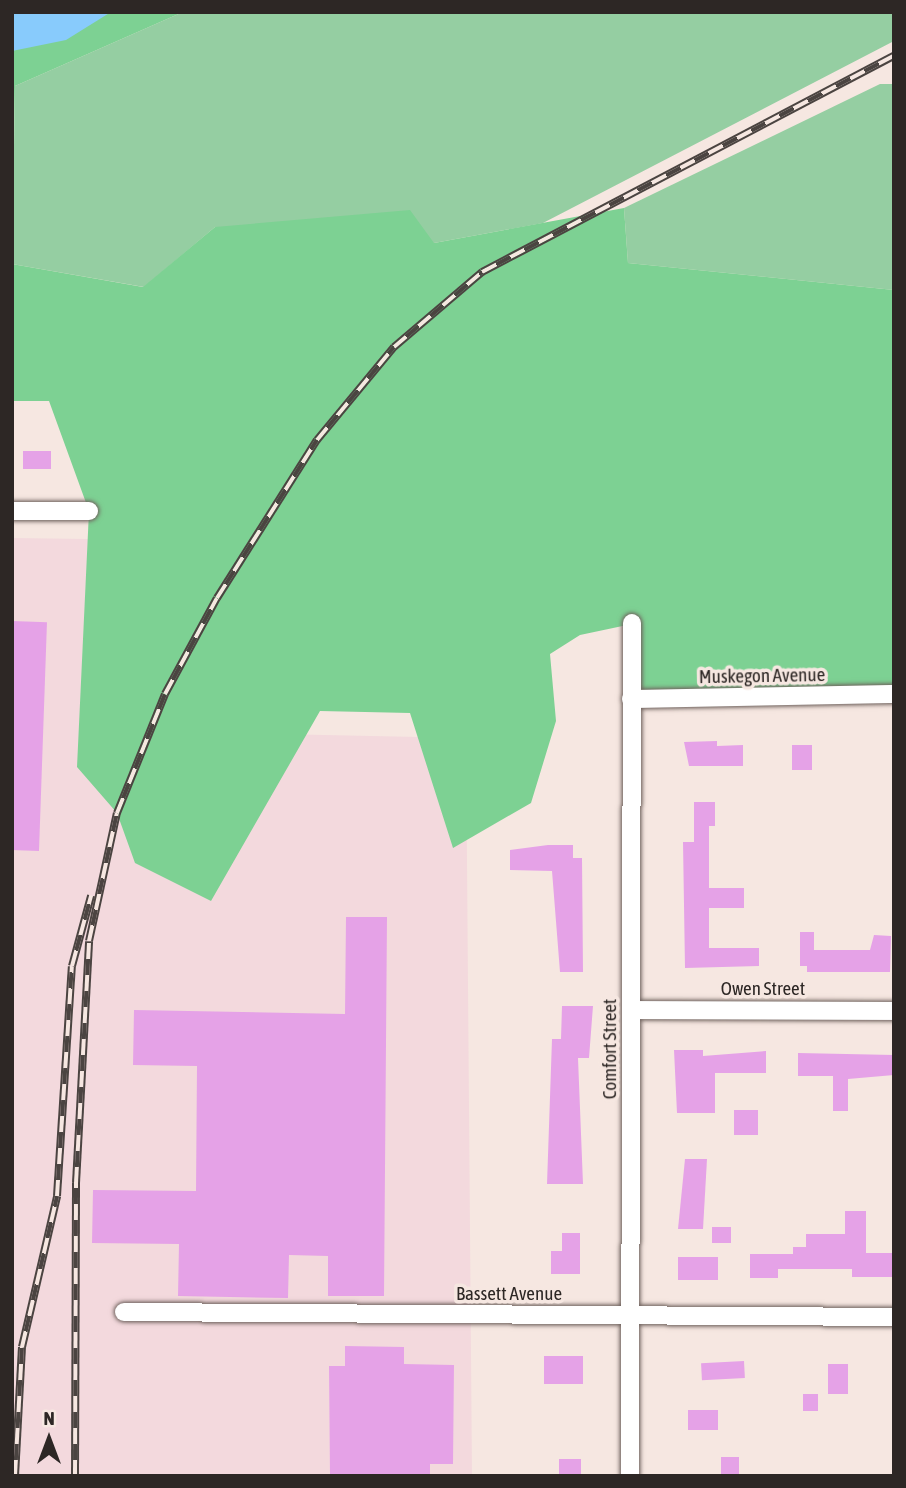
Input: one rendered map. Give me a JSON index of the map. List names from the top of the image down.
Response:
{
  "streets": {
    "street": [
      "Muskegon Avenue",
      "Owen Street",
      "Comfort Street",
      "Bassett Avenue"
    ]
  },
  "crossings": [
    ["Muskegon Avenue", "Comfort Street"],
    ["Owen Street", "Comfort Street"],
    ["Comfort Street", "Bassett Avenue"]
  ],
  "north": "top"
}
